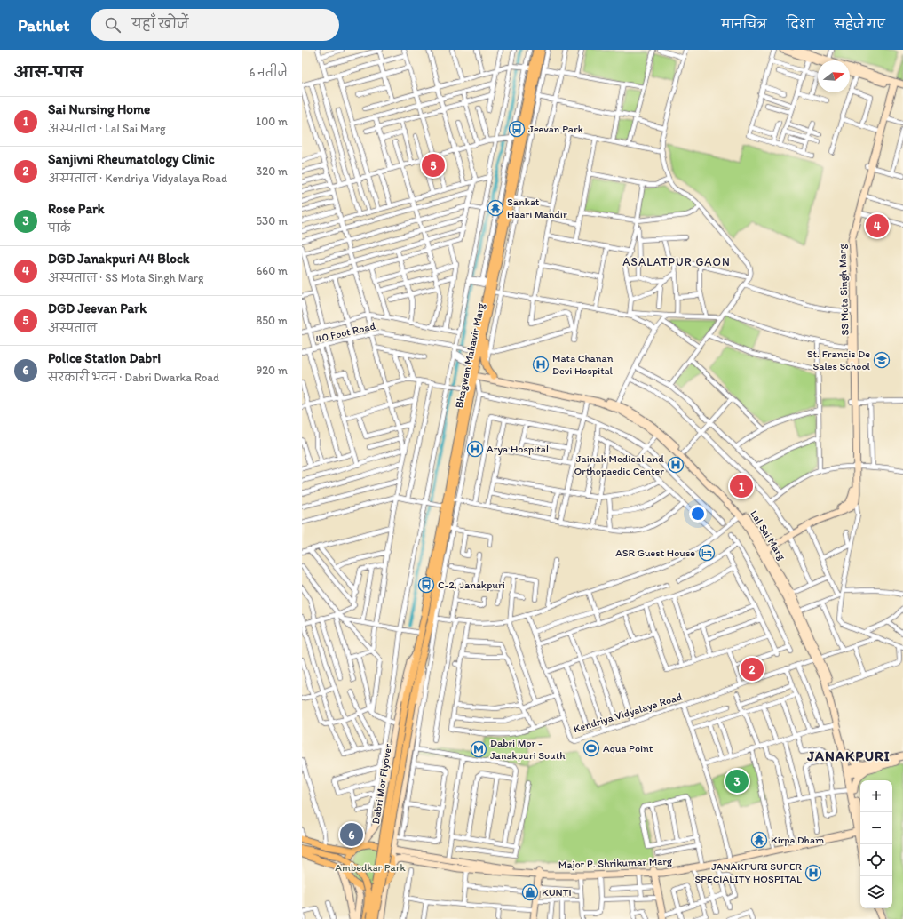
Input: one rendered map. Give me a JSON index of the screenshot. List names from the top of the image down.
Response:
{
  "streets": {
    "main road": ["Bhagwan Mahavir Marg", "Dabri Mor Flyover"],
    "street": [
      "SS Mota Singh Marg",
      "40 Foot Road",
      "Lal Sai Marg",
      "Kendriya Vidyalaya Road",
      "Major P. Shrikumar Marg"
    ]
  },
  "crossings": [
    ["SS Mota Singh Marg", "Lal Sai Marg"],
    ["40 Foot Road", "Bhagwan Mahavir Marg"],
    ["Bhagwan Mahavir Marg", "Lal Sai Marg"],
    ["Bhagwan Mahavir Marg", "Dabri Mor Flyover"],
    ["Lal Sai Marg", "Kendriya Vidyalaya Road"],
    ["Lal Sai Marg", "Major P. Shrikumar Marg"]
  ],
  "districts": ["ASALATPUR GAON", "JANAKPURI"],
  "parks": ["Ambedkar Park"],
  "places": {
    "bus stop": ["Jeevan Park", "C-2, Janakpuri"],
    "temple": ["Sankat Haari Mandir", "Kirpa Dham"],
    "school or university": ["St. Francis De Sales School"],
    "hospital": [
      "Mata Chanan Devi Hospital",
      "Arya Hospital",
      "Jainak Medical and Orthopaedic Center",
      "JANAKPURI SUPER SPECIALITY HOSPITAL"
    ],
    "hotel": ["ASR Guest House"],
    "sports": ["Aqua Point"],
    "metro station": ["Dabri Mor - Janakpuri South"],
    "shop": ["KUNTI"]
  },
  "north": "right",
  "page": {
    "header": "Pathlet",
    "search": "यहाँ खोजें",
    "nav": ["मानचित्र", "दिशा", "सहेजे गए"],
    "heading": ["आस-पास", "6 नतीजे"],
    "list": [
      {
        "mark": "1",
        "name": "Sai Nursing Home",
        "note": "अस्पताल · Lal Sai Marg",
        "value": "100 m"
      },
      {
        "mark": "2",
        "name": "Sanjivni Rheumatology Clinic",
        "note": "अस्पताल · Kendriya Vidyalaya Road",
        "value": "320 m"
      },
      {
        "mark": "3",
        "name": "Rose Park",
        "note": "पार्क",
        "value": "530 m"
      },
      {
        "mark": "4",
        "name": "DGD Janakpuri A4 Block",
        "note": "अस्पताल · SS Mota Singh Marg",
        "value": "660 m"
      },
      {
        "mark": "5",
        "name": "DGD Jeevan Park",
        "note": "अस्पताल",
        "value": "850 m"
      },
      {
        "mark": "6",
        "name": "Police Station Dabri",
        "note": "सरकारी भवन · Dabri Dwarka Road",
        "value": "920 m"
      }
    ],
    "pins": [
      "5",
      "4",
      "1",
      "2",
      "3",
      "6"
    ],
    "map_buttons": ["+", "−"]
  }
}
